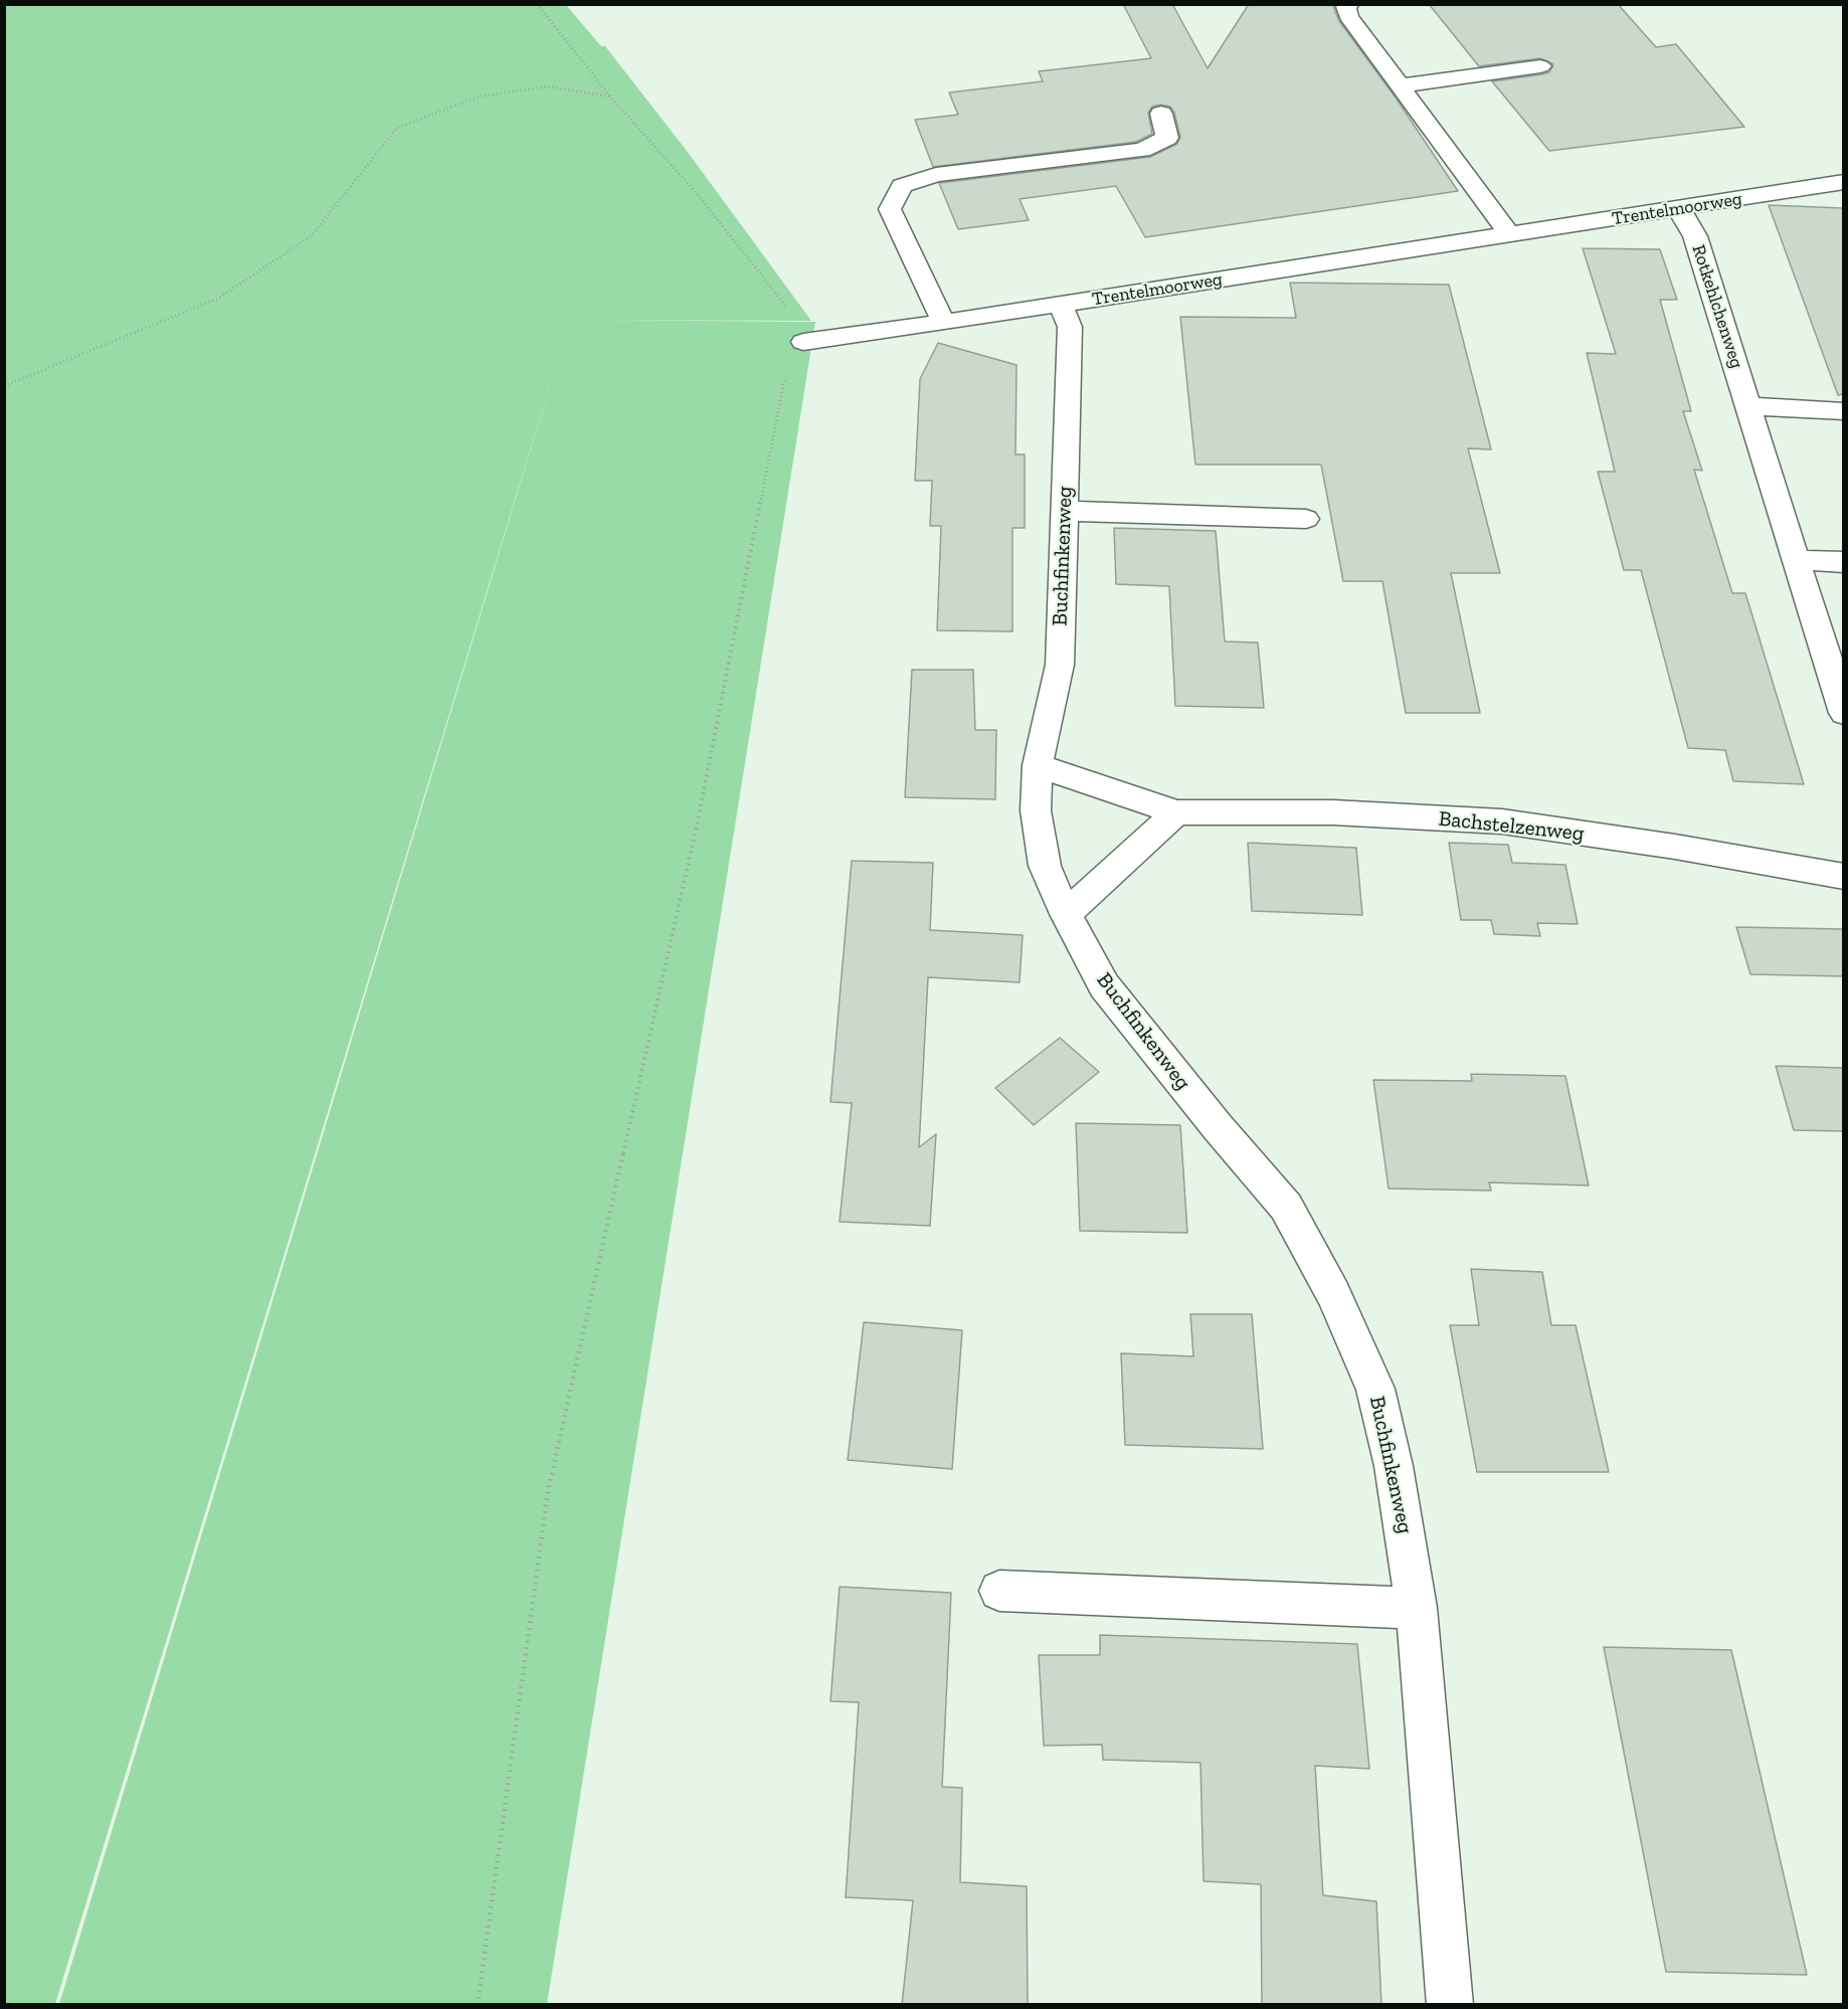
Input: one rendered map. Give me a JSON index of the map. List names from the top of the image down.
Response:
{
  "streets": {
    "street": [
      "Trentelmoorweg",
      "Rotkehlchenweg",
      "Buchfinkenweg",
      "Bachstelzenweg"
    ]
  },
  "crossings": [
    ["Trentelmoorweg", "Rotkehlchenweg"],
    ["Trentelmoorweg", "Buchfinkenweg"],
    ["Buchfinkenweg", "Bachstelzenweg"]
  ]
}
